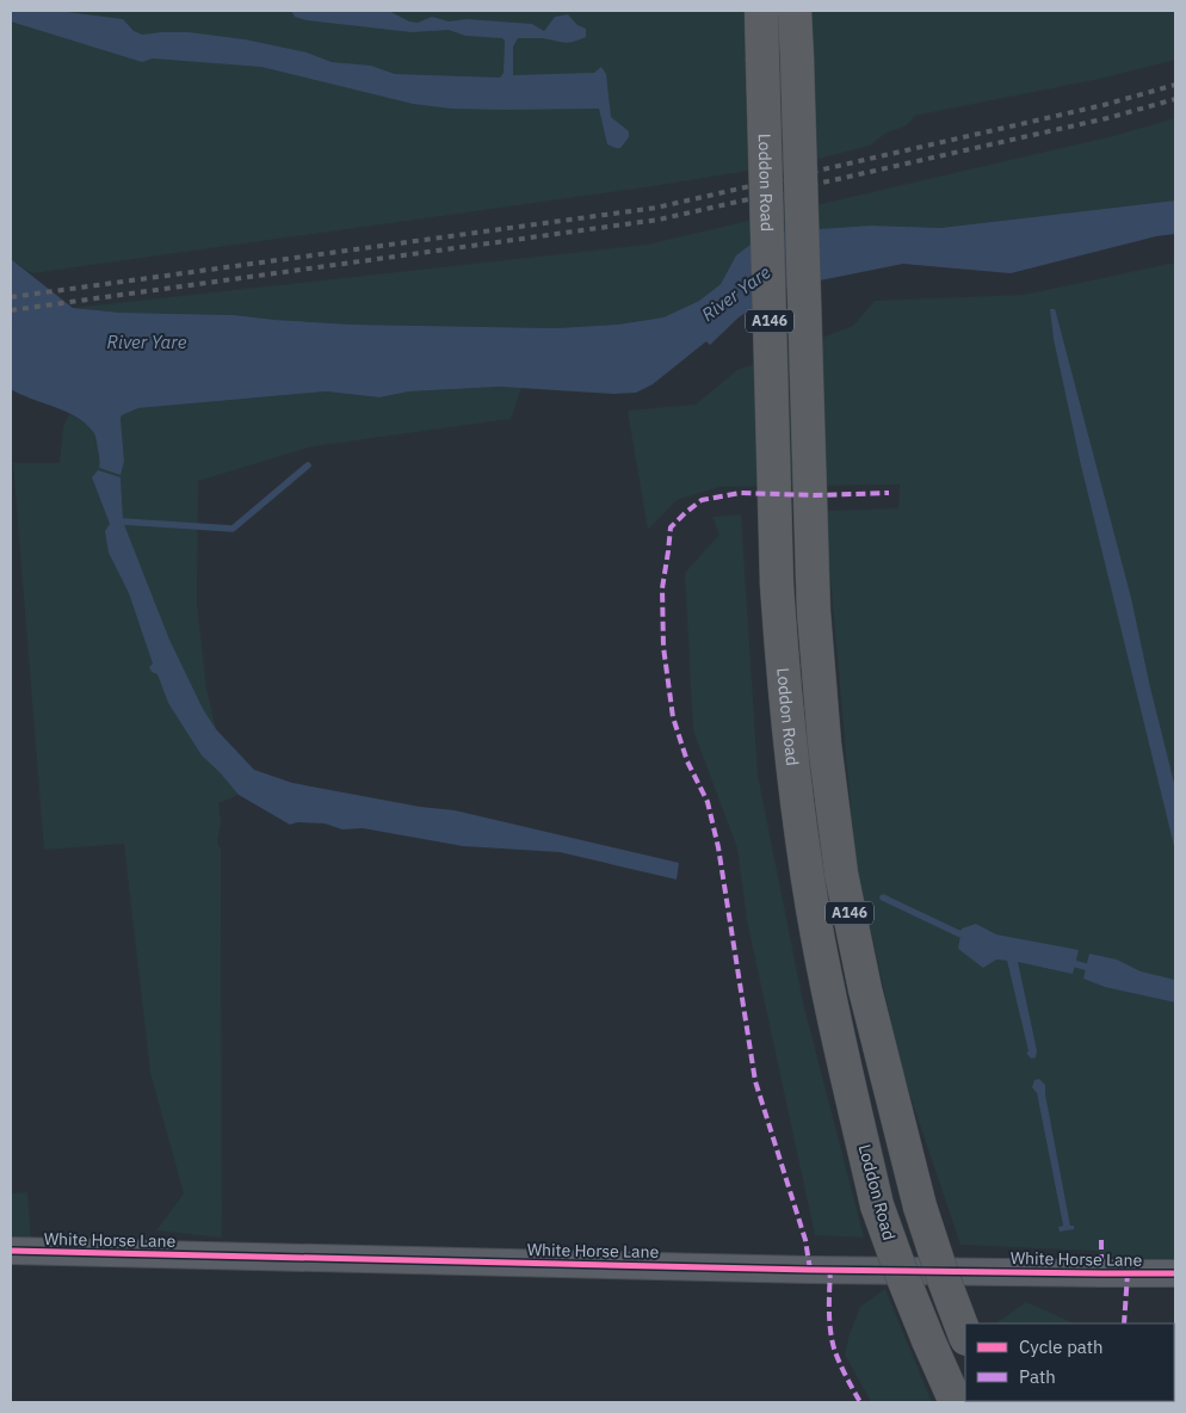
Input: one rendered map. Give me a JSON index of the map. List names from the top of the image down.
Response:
{
  "streets": {
    "highway": ["Loddon Road", "A146"],
    "street": ["White Horse Lane"]
  },
  "water": ["River Yare"],
  "legend": ["Cycle path", "Path"]
}
